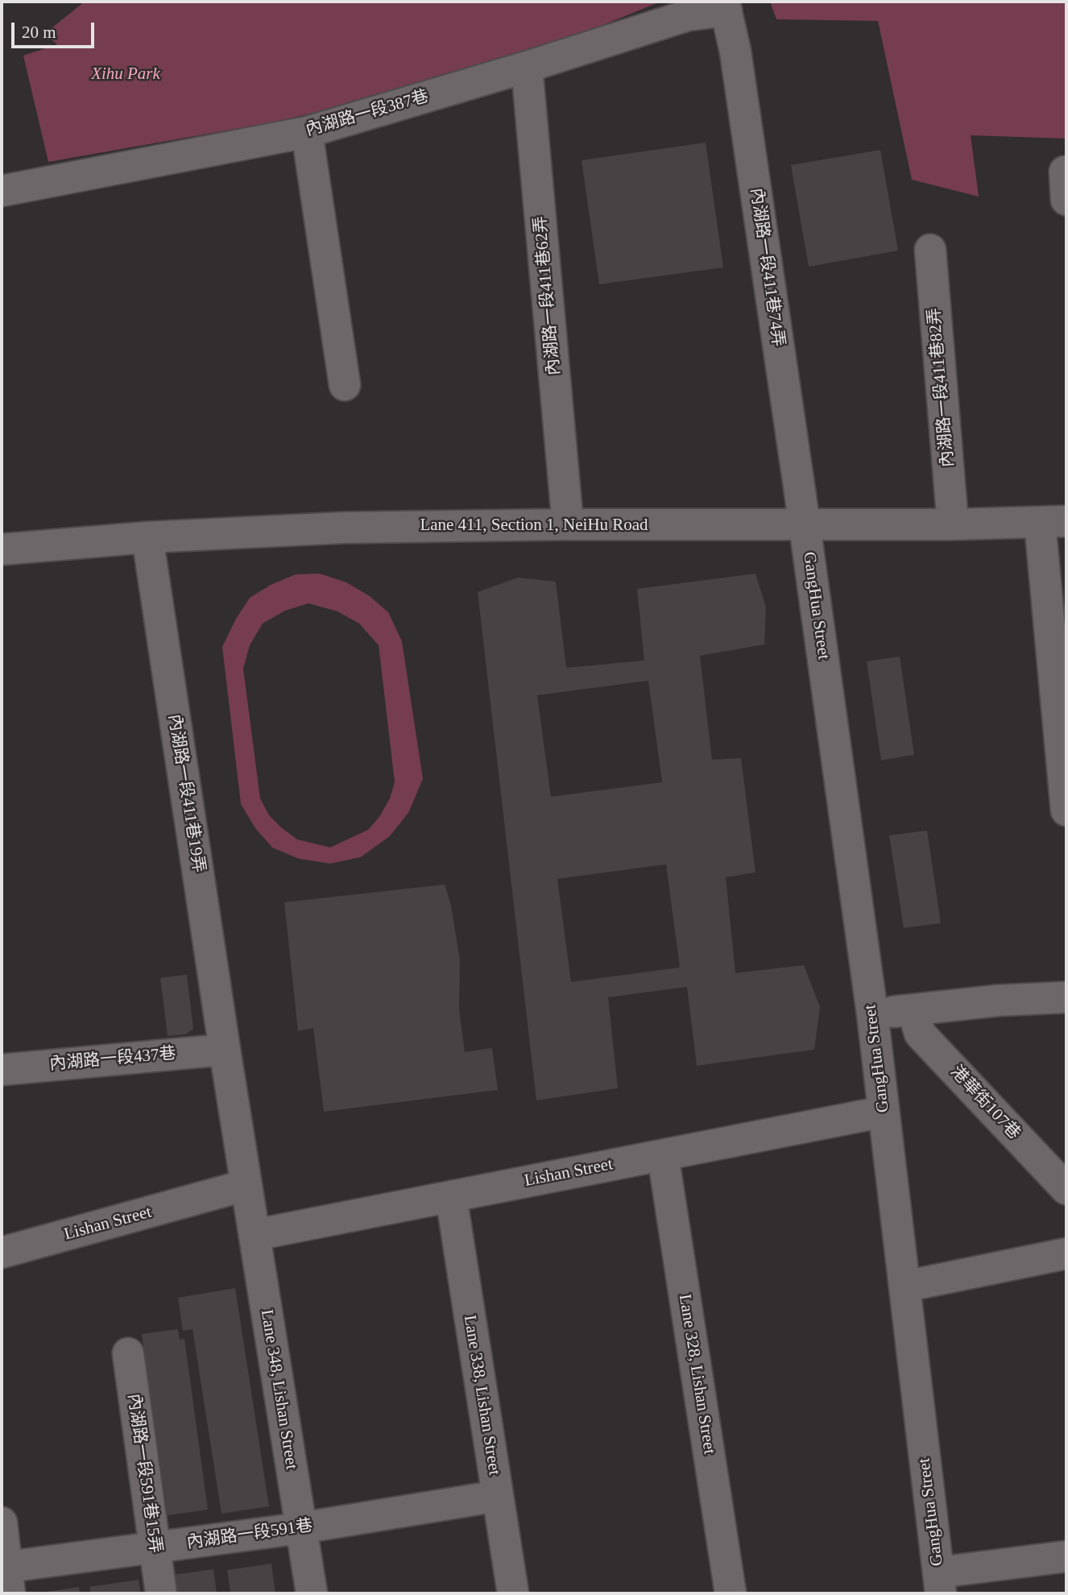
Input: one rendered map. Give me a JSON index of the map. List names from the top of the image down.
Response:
{
  "streets": {
    "street": [
      "內湖路一段387巷",
      "內湖路一段411巷74弄",
      "內湖路一段411巷62弄",
      "內湖路一段411巷82弄",
      "Lane 411, Section 1, NeiHu Road",
      "GangHua Street",
      "內湖路一段411巷19弄",
      "內湖路一段437巷",
      "港華街107巷",
      "Lishan Street",
      "Lane 328, Lishan Street",
      "Lane 348, Lishan Street",
      "Lane 338, Lishan Street",
      "內湖路一段591巷15弄",
      "內湖路一段591巷"
    ]
  },
  "crossings": [
    ["內湖路一段387巷", "內湖路一段411巷74弄"],
    ["內湖路一段387巷", "內湖路一段411巷62弄"],
    ["內湖路一段411巷74弄", "Lane 411, Section 1, NeiHu Road"],
    ["內湖路一段411巷74弄", "GangHua Street"],
    ["內湖路一段411巷62弄", "Lane 411, Section 1, NeiHu Road"],
    ["內湖路一段411巷82弄", "Lane 411, Section 1, NeiHu Road"],
    ["Lane 411, Section 1, NeiHu Road", "GangHua Street"],
    ["Lane 411, Section 1, NeiHu Road", "內湖路一段411巷19弄"],
    ["GangHua Street", "Lishan Street"],
    ["內湖路一段411巷19弄", "內湖路一段437巷"],
    ["內湖路一段411巷19弄", "Lishan Street"],
    ["內湖路一段411巷19弄", "Lane 348, Lishan Street"],
    ["Lishan Street", "Lane 328, Lishan Street"],
    ["Lishan Street", "Lane 348, Lishan Street"],
    ["Lishan Street", "Lane 338, Lishan Street"],
    ["Lane 348, Lishan Street", "內湖路一段591巷"],
    ["Lane 338, Lishan Street", "內湖路一段591巷"],
    ["內湖路一段591巷15弄", "內湖路一段591巷"]
  ],
  "parks": ["Xihu Park"],
  "scale_bar": "20 m"
}
